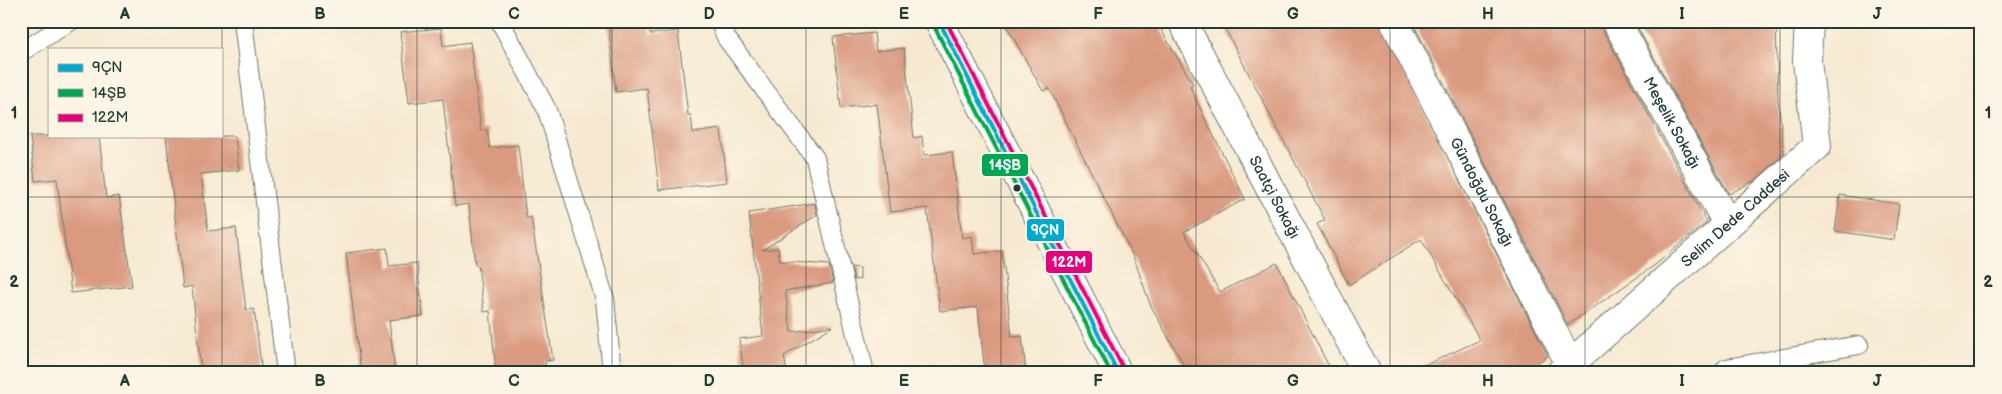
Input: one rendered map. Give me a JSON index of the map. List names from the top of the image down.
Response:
{
  "streets": {
    "street": [
      "Meşelik Sokağı",
      "Gündoğdu Sokağı",
      "Saatçi Sokağı",
      "Selim Dede Caddesi"
    ]
  },
  "crossings": [
    ["Meşelik Sokağı", "Selim Dede Caddesi"],
    ["Gündoğdu Sokağı", "Selim Dede Caddesi"]
  ],
  "lines": ["transit line 9ÇN", "transit line 122M", "transit line 14ŞB"],
  "legend": ["9ÇN", "14ŞB", "122M"],
  "grid": {
    "columns": [
      "A",
      "B",
      "C",
      "D",
      "E",
      "F",
      "G",
      "H",
      "I",
      "J"
    ],
    "rows": ["1", "2"]
  }
}
